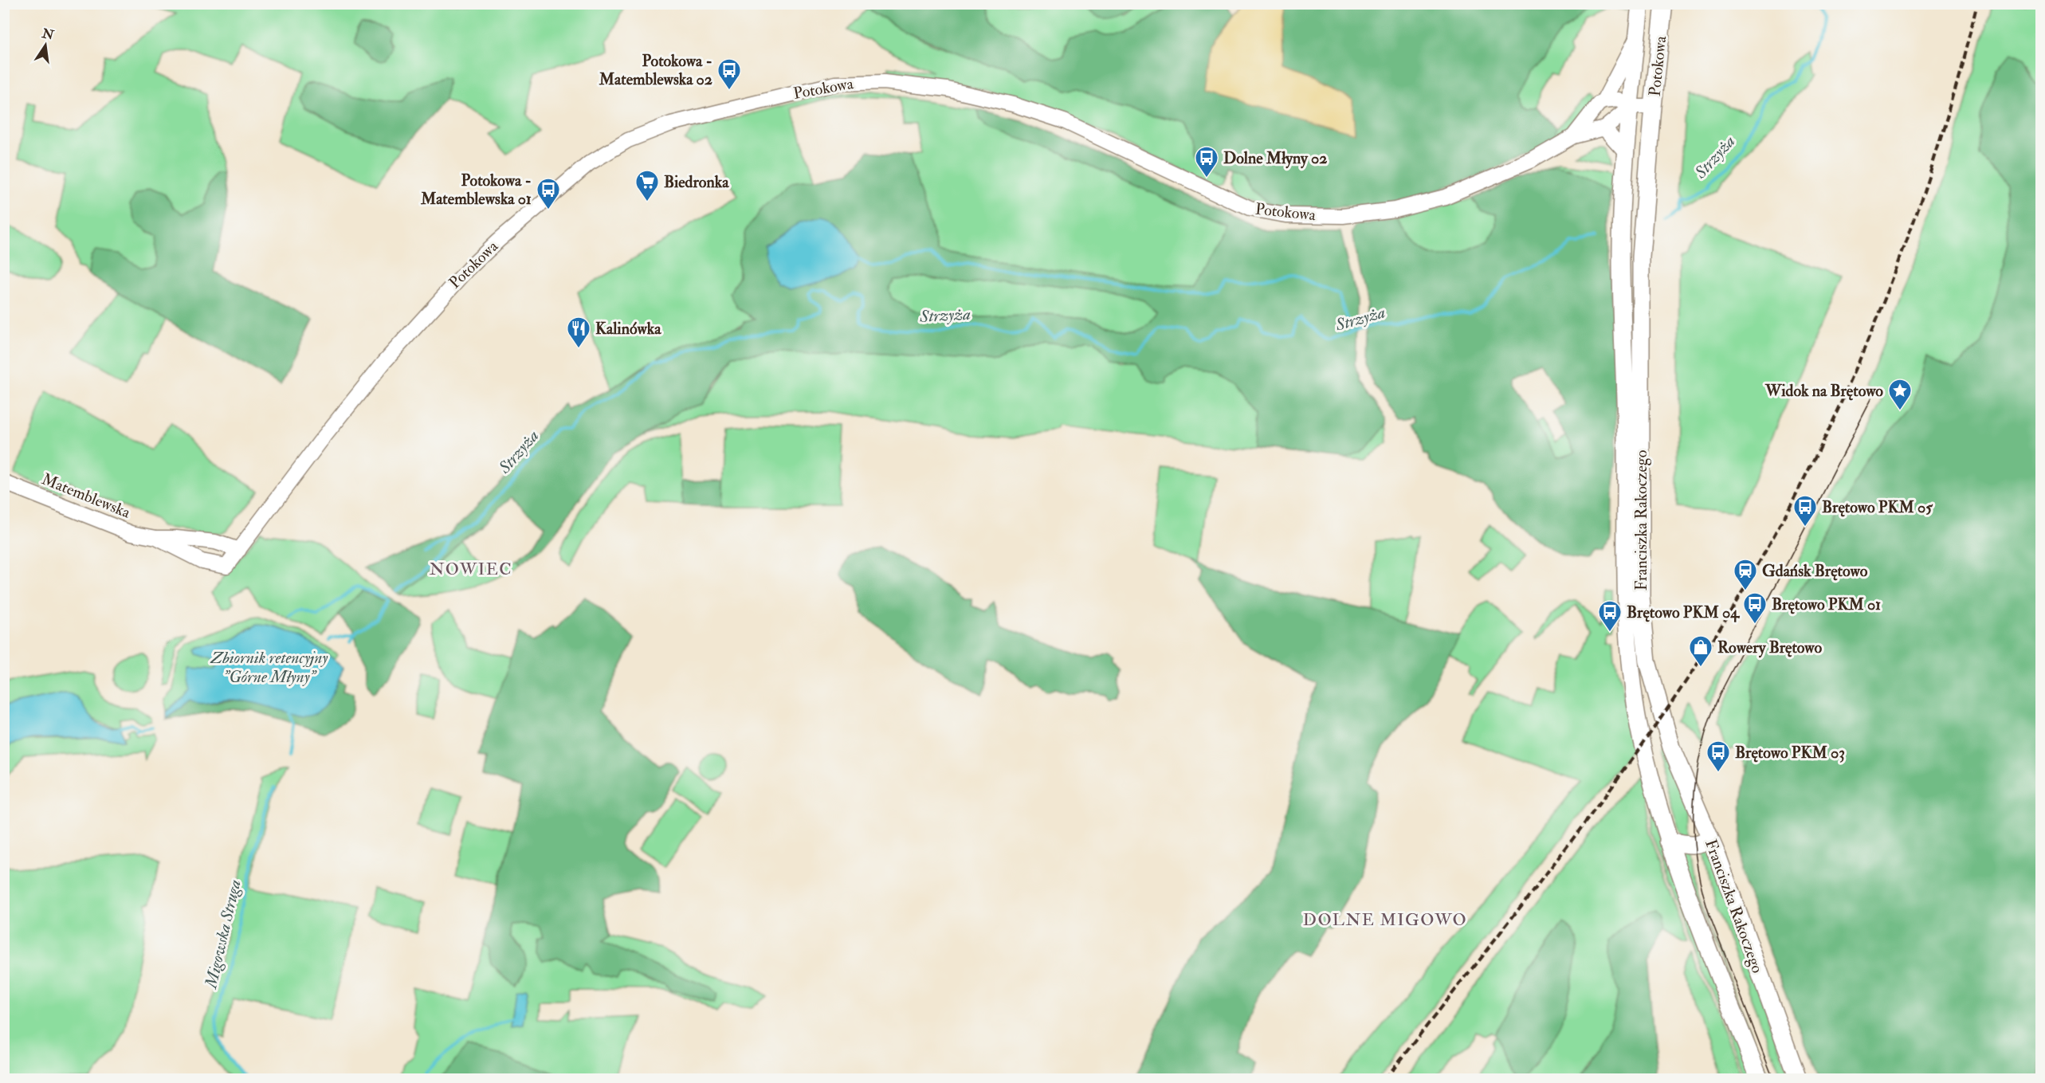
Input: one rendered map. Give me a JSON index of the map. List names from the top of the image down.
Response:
{
  "streets": {
    "main road": ["Potokowa", "Franciszka Rakoczego"],
    "street": ["Matemblewska"]
  },
  "crossings": [
    ["Potokowa", "Matemblewska"],
    ["Potokowa", "Franciszka Rakoczego"]
  ],
  "districts": ["NOWIEC", "DOLNE MIGOWO"],
  "water": ["Strzyża", "Zbiornik retencyjny \"Górne Młyny\"", "Migowska Struga"],
  "places": {
    "bus stop": [
      "Potokowa - Matemblewska 02",
      "Dolne Młyny 02",
      "Potokowa - Matemblewska 01",
      "Brętowo PKM 05",
      "Brętowo PKM 01",
      "Brętowo PKM 04",
      "Brętowo PKM 03"
    ],
    "supermarket": ["Biedronka"],
    "restaurant": ["Kalinówka"],
    "place": ["Widok na Brętowo"],
    "station": ["Gdańsk Brętowo"],
    "shop": ["Rowery Brętowo"]
  },
  "north": "top"
}
